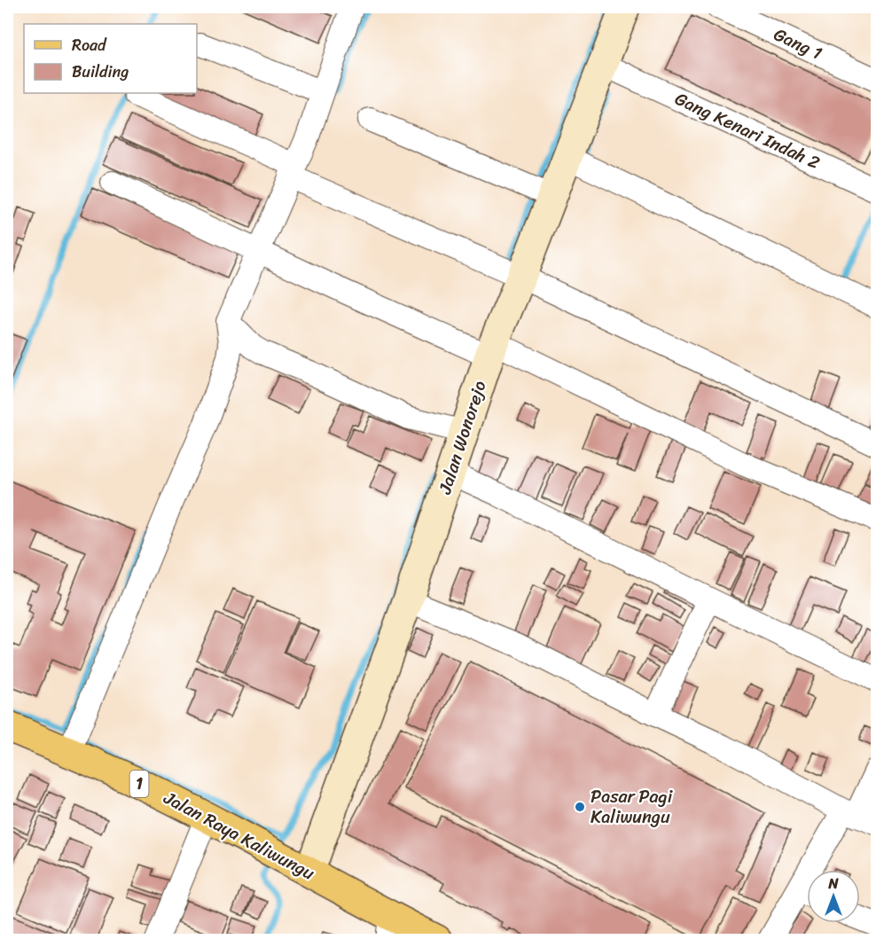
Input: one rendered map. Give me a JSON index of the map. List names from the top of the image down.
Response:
{
  "streets": {
    "main road": ["1", "Jalan Raya Kaliwungu"],
    "street": ["Gang 1", "Gang Kenari Indah 2", "Jalan Wonorejo"]
  },
  "crossings": [
    ["Gang Kenari Indah 2", "Jalan Wonorejo"],
    ["Jalan Wonorejo", "Jalan Raya Kaliwungu"]
  ],
  "places": ["Pasar Pagi Kaliwungu"],
  "legend": ["Road", "Building"],
  "north": "top"
}
